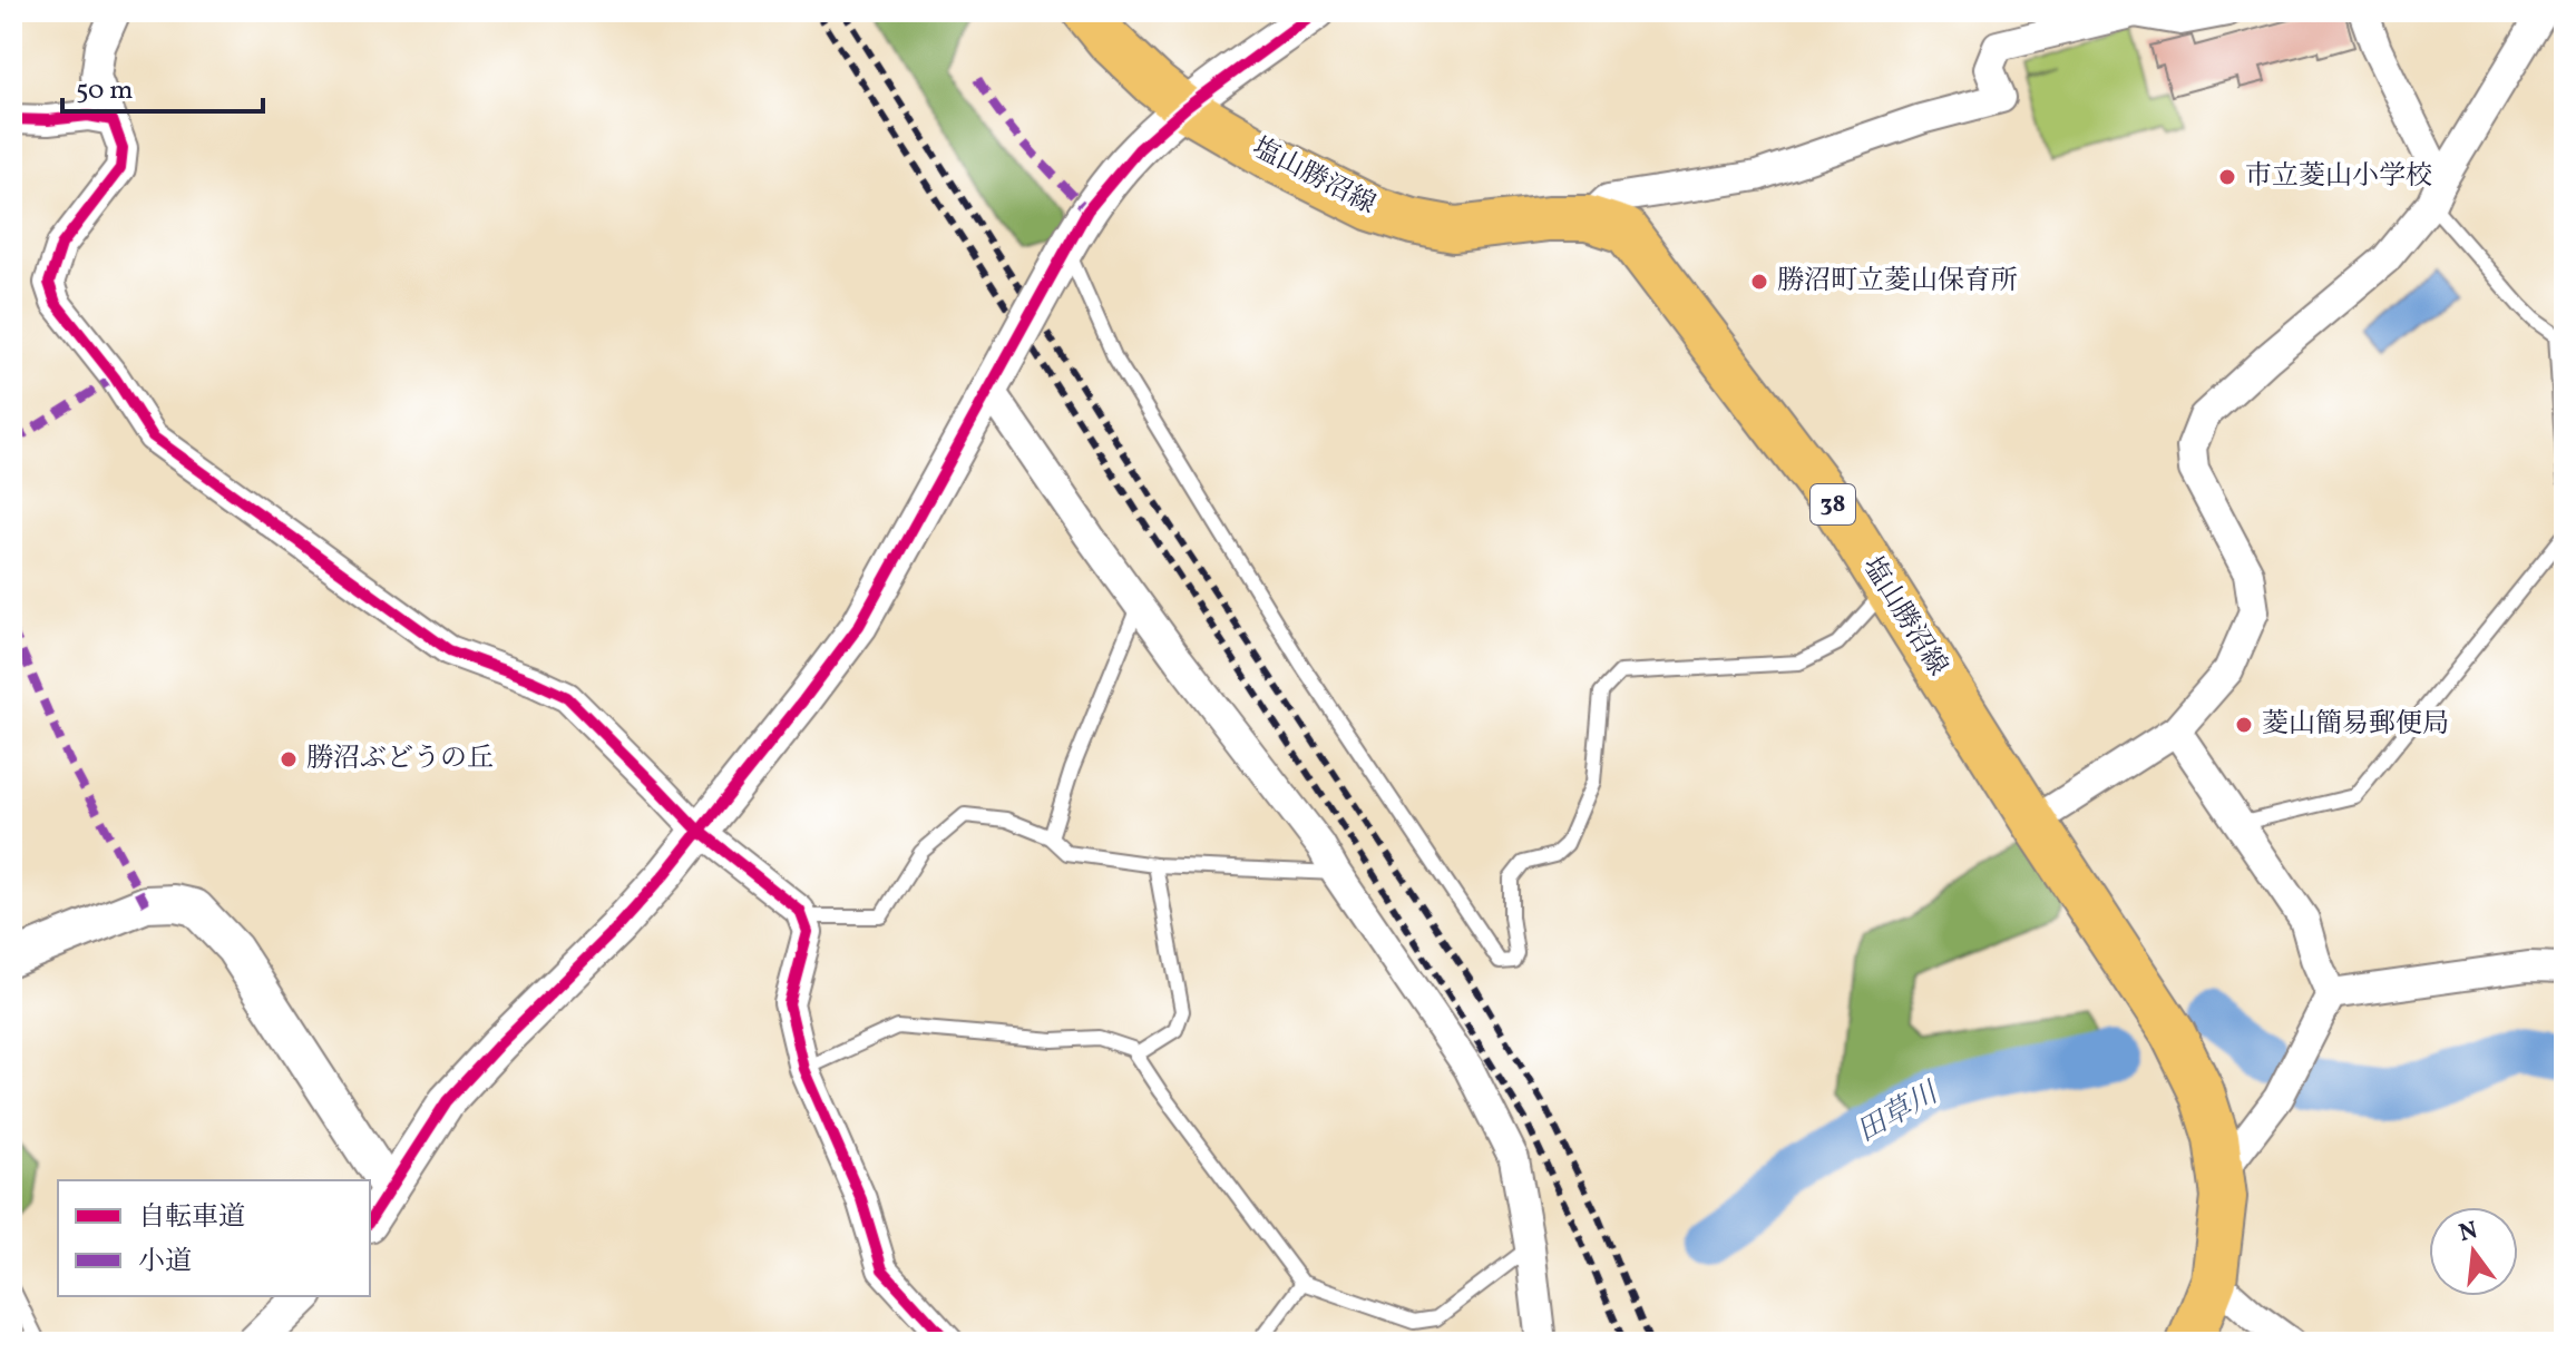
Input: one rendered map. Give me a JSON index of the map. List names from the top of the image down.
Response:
{
  "streets": {
    "main road": ["塩山勝沼線", "38"]
  },
  "water": ["田草川"],
  "places": [
    "市立菱山小学校",
    "勝沼町立菱山保育所",
    "菱山簡易郵便局",
    "勝沼ぶどうの丘"
  ],
  "legend": ["自転車道", "小道"],
  "scale_bar": "50 m",
  "north": "top"
}
